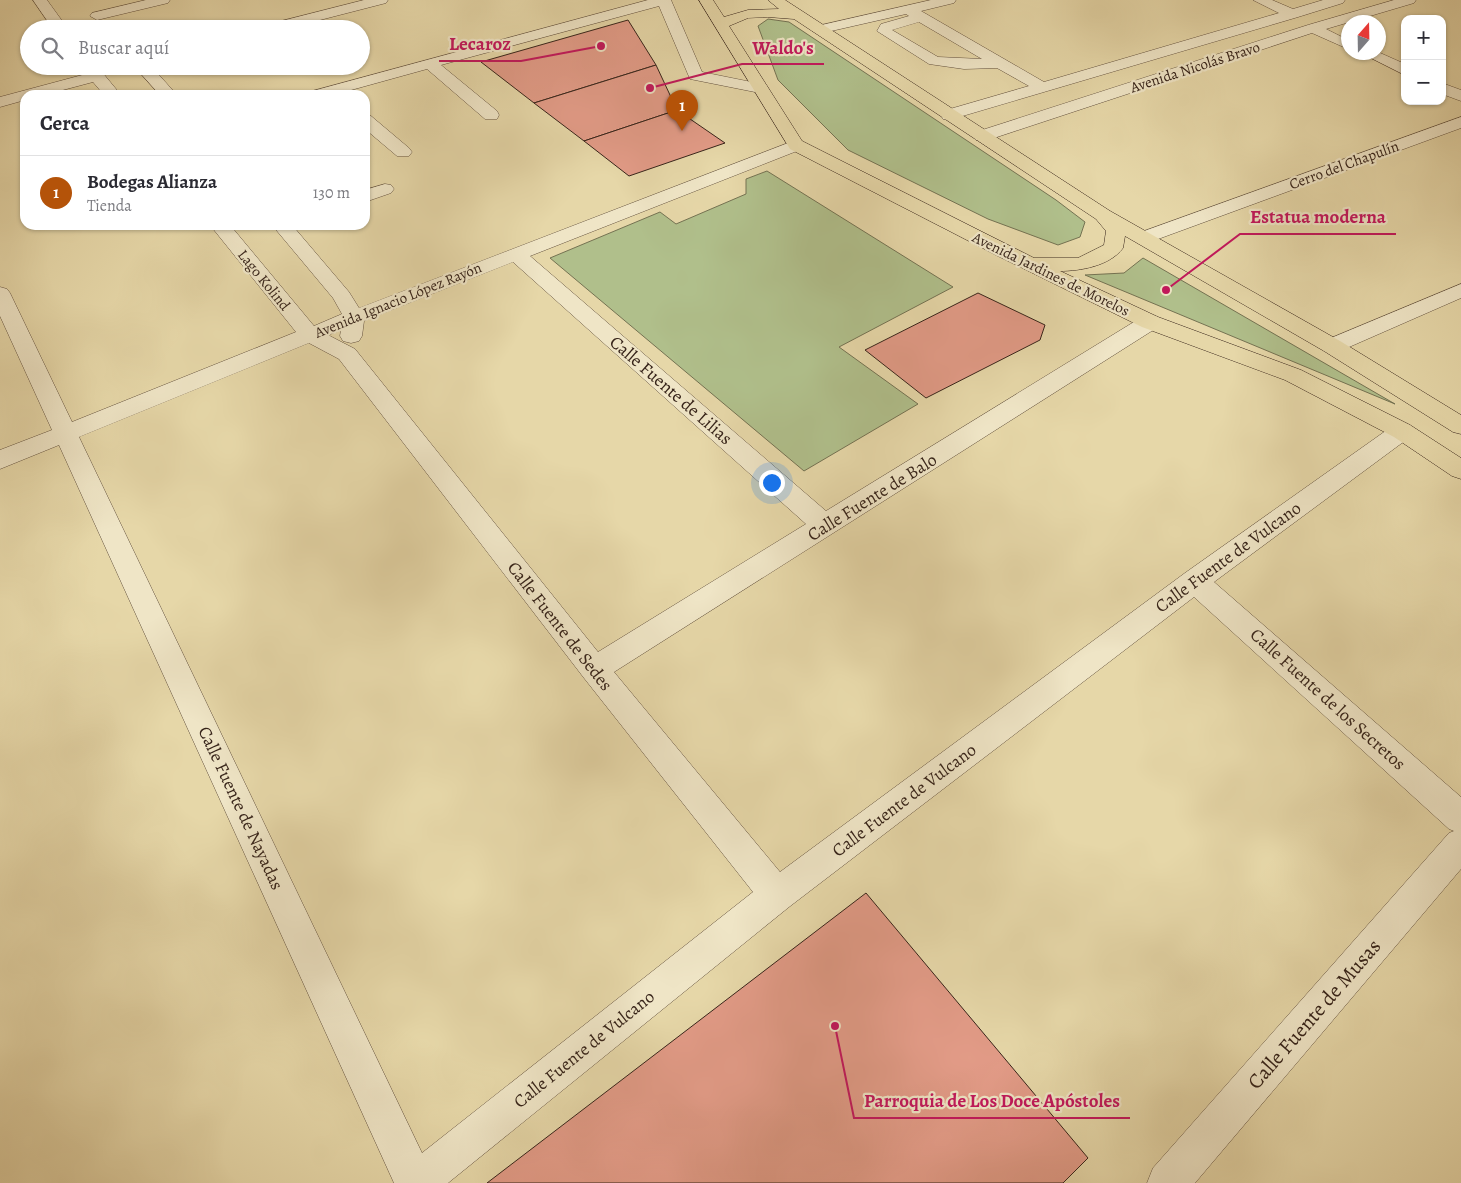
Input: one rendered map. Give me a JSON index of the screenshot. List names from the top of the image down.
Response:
{
  "streets": {
    "main road": ["Avenida Jardines de Morelos"],
    "street": [
      "Avenida Nicolás Bravo",
      "Cerro del Chapulín",
      "Lago Kolind",
      "Avenida Ignacio López Rayón",
      "Calle Fuente de Lilias",
      "Calle Fuente de Balo",
      "Calle Fuente de Vulcano",
      "Calle Fuente de Sedes",
      "Calle Fuente de los Secretos",
      "Calle Fuente de Nayadas",
      "Calle Fuente de Musas"
    ]
  },
  "crossings": [
    ["Avenida Jardines de Morelos", "Avenida Ignacio López Rayón"],
    ["Avenida Jardines de Morelos", "Calle Fuente de Balo"],
    ["Avenida Jardines de Morelos", "Calle Fuente de Vulcano"],
    ["Lago Kolind", "Avenida Ignacio López Rayón"],
    ["Lago Kolind", "Calle Fuente de Sedes"],
    ["Avenida Ignacio López Rayón", "Calle Fuente de Lilias"],
    ["Avenida Ignacio López Rayón", "Calle Fuente de Sedes"],
    ["Avenida Ignacio López Rayón", "Calle Fuente de Nayadas"],
    ["Calle Fuente de Lilias", "Calle Fuente de Balo"],
    ["Calle Fuente de Balo", "Calle Fuente de Sedes"],
    ["Calle Fuente de Vulcano", "Calle Fuente de Sedes"],
    ["Calle Fuente de Vulcano", "Calle Fuente de los Secretos"],
    ["Calle Fuente de Vulcano", "Calle Fuente de Nayadas"]
  ],
  "places": [
    "Lecaroz",
    "Waldo's",
    "Estatua moderna",
    "Parroquia de Los Doce Apóstoles"
  ],
  "north": "top",
  "page": {
    "map_buttons": ["+", "−"],
    "search": "Buscar aquí",
    "pins": "1",
    "heading": "Cerca",
    "list": [
      {
        "mark": "1",
        "name": "Bodegas Alianza",
        "note": "Tienda",
        "value": "130 m"
      }
    ]
  }
}
